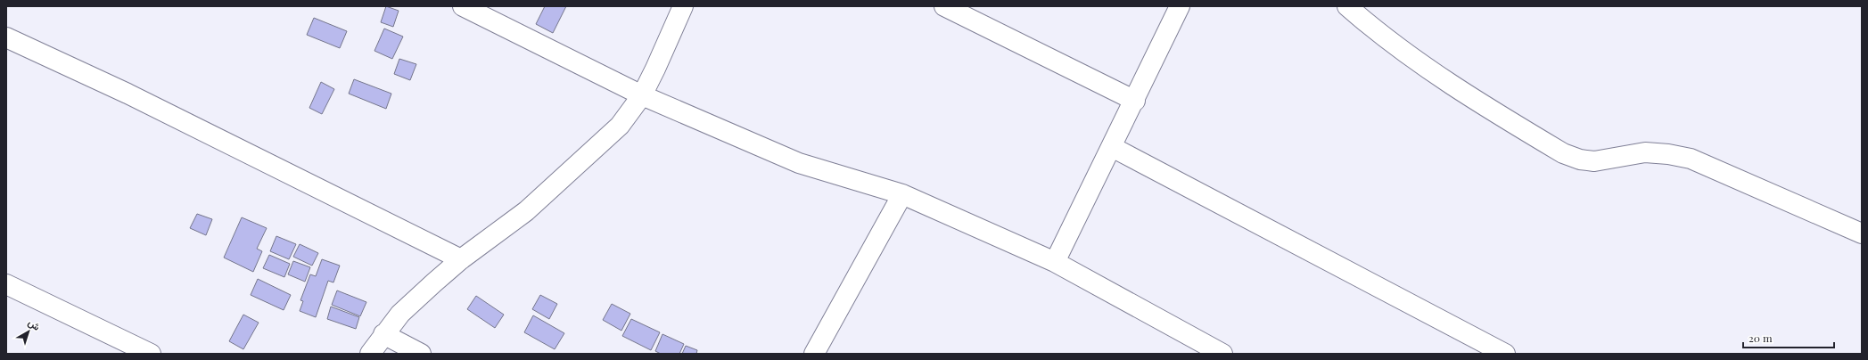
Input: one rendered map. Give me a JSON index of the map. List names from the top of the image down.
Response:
{
  "scale_bar": "20 m",
  "north": "top right"
}
